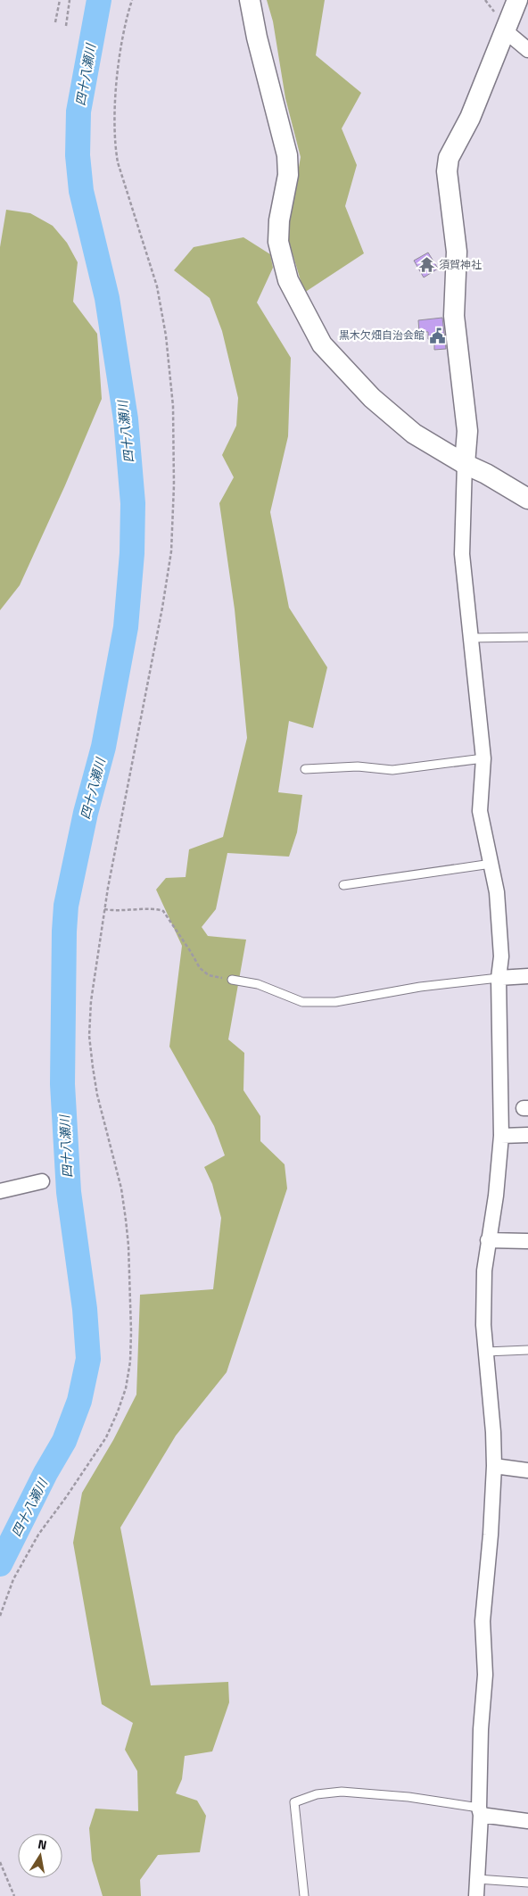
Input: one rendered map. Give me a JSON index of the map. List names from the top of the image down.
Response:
{
  "water": ["四十八瀬川"],
  "places": {
    "temple": ["須賀神社"],
    "public building": ["黒木欠畑自治会館"]
  },
  "north": "top"
}
